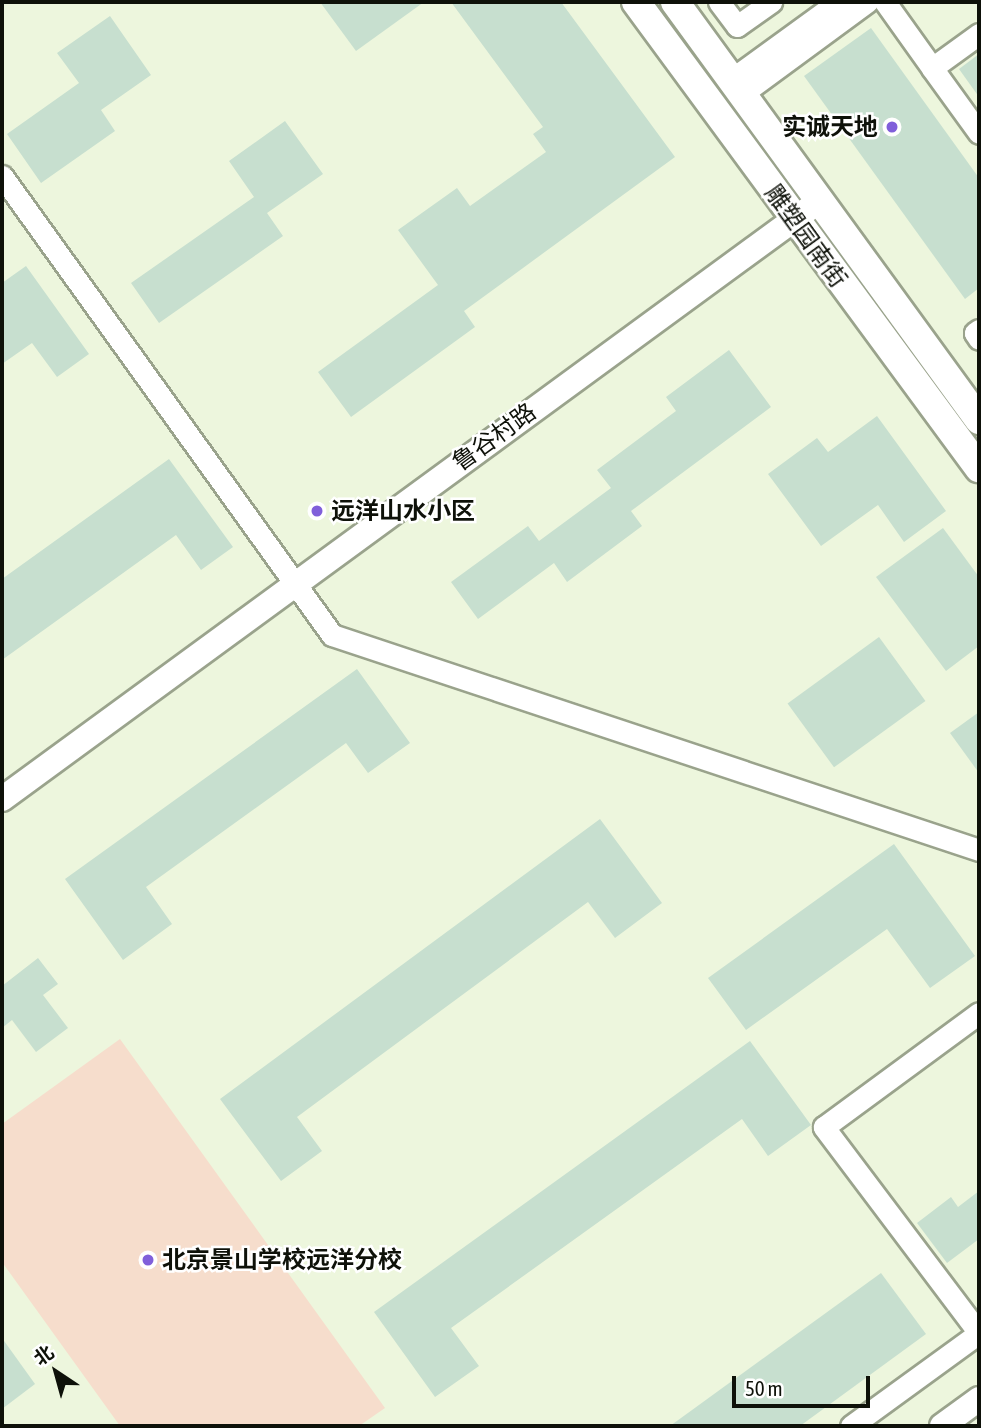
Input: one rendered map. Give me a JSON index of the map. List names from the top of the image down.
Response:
{
  "streets": {
    "main road": ["雕塑园南街"],
    "street": ["鲁谷村路"]
  },
  "crossings": [
    ["雕塑园南街", "鲁谷村路"]
  ],
  "places": ["实诚天地", "远洋山水小区", "北京景山学校远洋分校"],
  "scale_bar": "50 m",
  "north": "top left"
}
